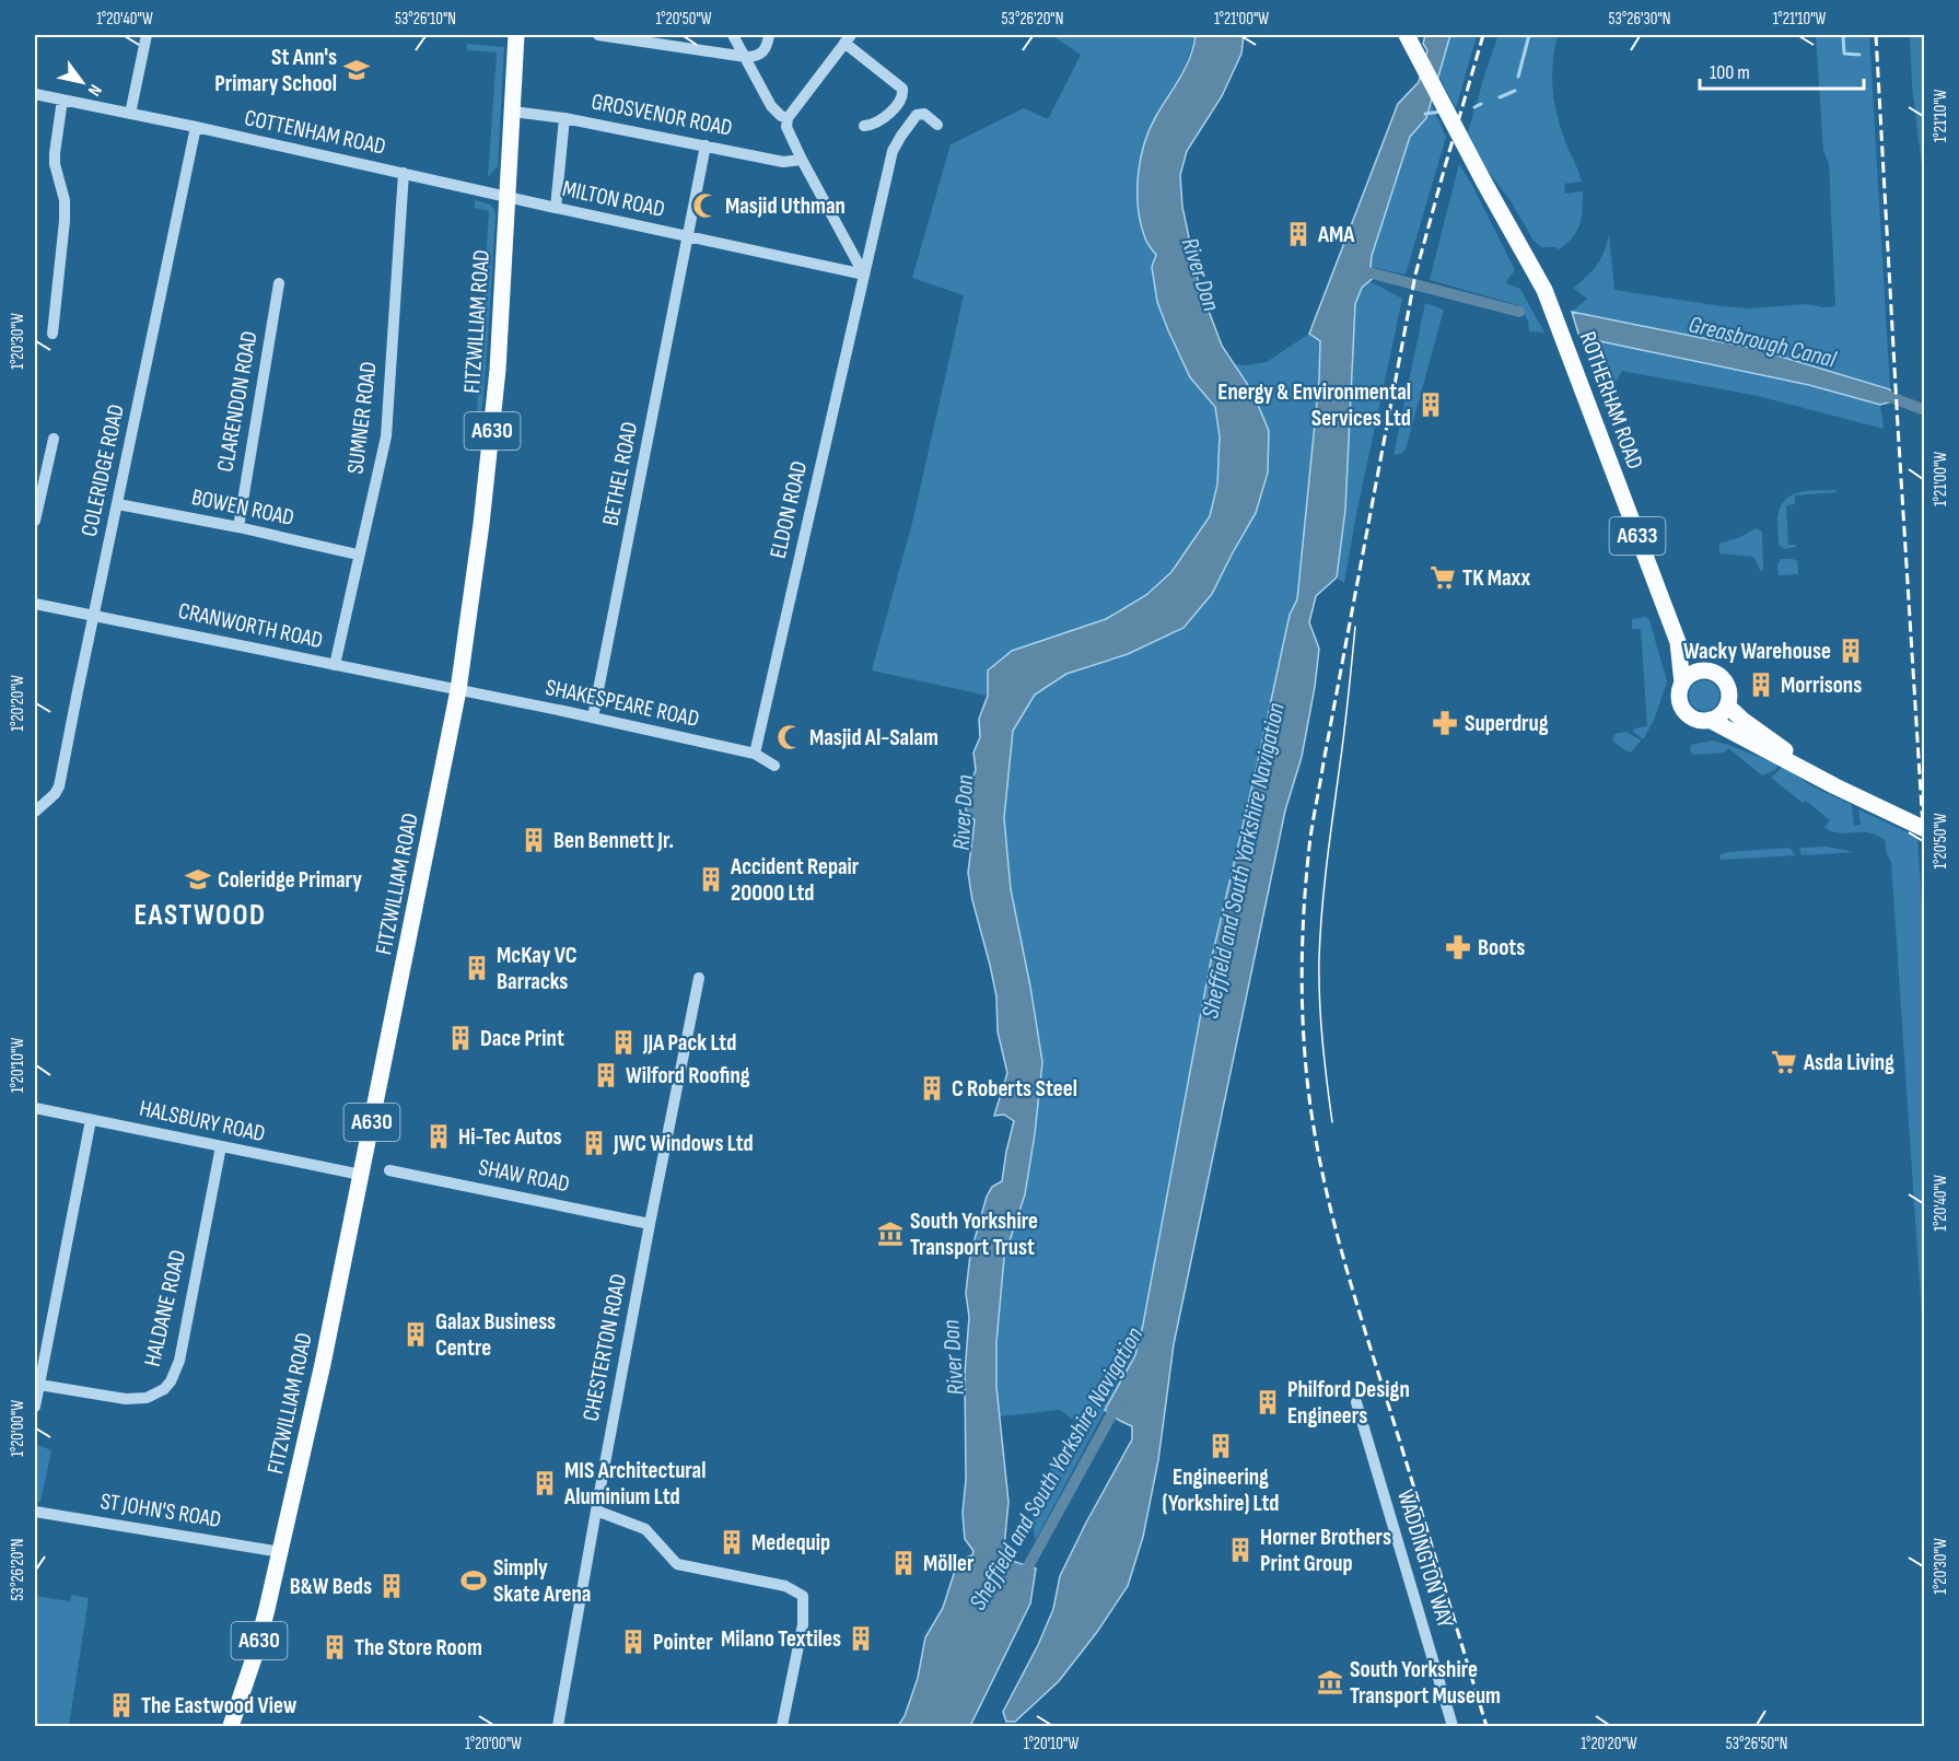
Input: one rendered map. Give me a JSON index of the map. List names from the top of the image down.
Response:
{
  "streets": {
    "main road": [
      "FITZWILLIAM ROAD",
      "ROTHERHAM ROAD",
      "A630",
      "A633"
    ],
    "street": [
      "GROSVENOR ROAD",
      "COTTENHAM ROAD",
      "MILTON ROAD",
      "CLARENDON ROAD",
      "SUMNER ROAD",
      "COLERIDGE ROAD",
      "BETHEL ROAD",
      "BOWEN ROAD",
      "ELDON ROAD",
      "CRANWORTH ROAD",
      "SHAKESPEARE ROAD",
      "HALSBURY ROAD",
      "SHAW ROAD",
      "HALDANE ROAD",
      "CHESTERTON ROAD",
      "ST JOHN'S ROAD",
      "WADDINGTON WAY"
    ]
  },
  "crossings": [
    ["GROSVENOR ROAD", "FITZWILLIAM ROAD"],
    ["GROSVENOR ROAD", "BETHEL ROAD"],
    ["COTTENHAM ROAD", "MILTON ROAD"],
    ["COTTENHAM ROAD", "FITZWILLIAM ROAD"],
    ["COTTENHAM ROAD", "SUMNER ROAD"],
    ["COTTENHAM ROAD", "COLERIDGE ROAD"],
    ["MILTON ROAD", "FITZWILLIAM ROAD"],
    ["MILTON ROAD", "BETHEL ROAD"],
    ["MILTON ROAD", "ELDON ROAD"],
    ["FITZWILLIAM ROAD", "CRANWORTH ROAD"],
    ["FITZWILLIAM ROAD", "SHAKESPEARE ROAD"],
    ["FITZWILLIAM ROAD", "HALSBURY ROAD"],
    ["FITZWILLIAM ROAD", "ST JOHN'S ROAD"],
    ["CLARENDON ROAD", "BOWEN ROAD"],
    ["SUMNER ROAD", "BOWEN ROAD"],
    ["SUMNER ROAD", "CRANWORTH ROAD"],
    ["COLERIDGE ROAD", "BOWEN ROAD"],
    ["COLERIDGE ROAD", "CRANWORTH ROAD"],
    ["BETHEL ROAD", "SHAKESPEARE ROAD"],
    ["ELDON ROAD", "SHAKESPEARE ROAD"],
    ["CRANWORTH ROAD", "SHAKESPEARE ROAD"],
    ["HALSBURY ROAD", "HALDANE ROAD"],
    ["SHAW ROAD", "CHESTERTON ROAD"]
  ],
  "districts": ["EASTWOOD"],
  "water": ["River Don", "Greasbrough Canal", "Sheffield and South Yorkshire Navigation"],
  "places": {
    "school or university": ["St Ann's Primary School", "Coleridge Primary"],
    "mosque": ["Masjid Uthman", "Masjid Al-Salam"],
    "building": [
      "AMA",
      "Energy & Environmental Services Ltd",
      "Wacky Warehouse",
      "Morrisons",
      "Ben Bennett Jr.",
      "Accident Repair 20000 Ltd",
      "McKay VC Barracks",
      "Dace Print",
      "JJA Pack Ltd",
      "Wilford Roofing",
      "C Roberts Steel",
      "Hi-Tec Autos",
      "JWC Windows Ltd",
      "Galax Business Centre",
      "Philford Design Engineers",
      "Engineering (Yorkshire) Ltd",
      "MIS Architectural Aluminium Ltd",
      "Medequip",
      "Horner Brothers Print Group",
      "Möller",
      "B&W Beds",
      "Milano Textiles",
      "Pointer",
      "The Store Room",
      "The Eastwood View"
    ],
    "supermarket": ["TK Maxx", "Asda Living"],
    "pharmacy": ["Superdrug", "Boots"],
    "museum": ["South Yorkshire Transport Trust", "South Yorkshire Transport Museum"],
    "sports": ["Simply Skate Arena"]
  },
  "scale_bar": "100 m",
  "north": "bottom right",
  "coordinates": [
    "1°20'40\"W",
    "53°26'10\"N",
    "1°20'50\"W",
    "53°26'20\"N",
    "1°21'00\"W",
    "53°26'30\"N",
    "1°21'10\"W",
    "1°20'30\"W",
    "1°20'20\"W",
    "1°20'10\"W",
    "1°20'00\"W",
    "53°26'50\"N"
  ]
}
